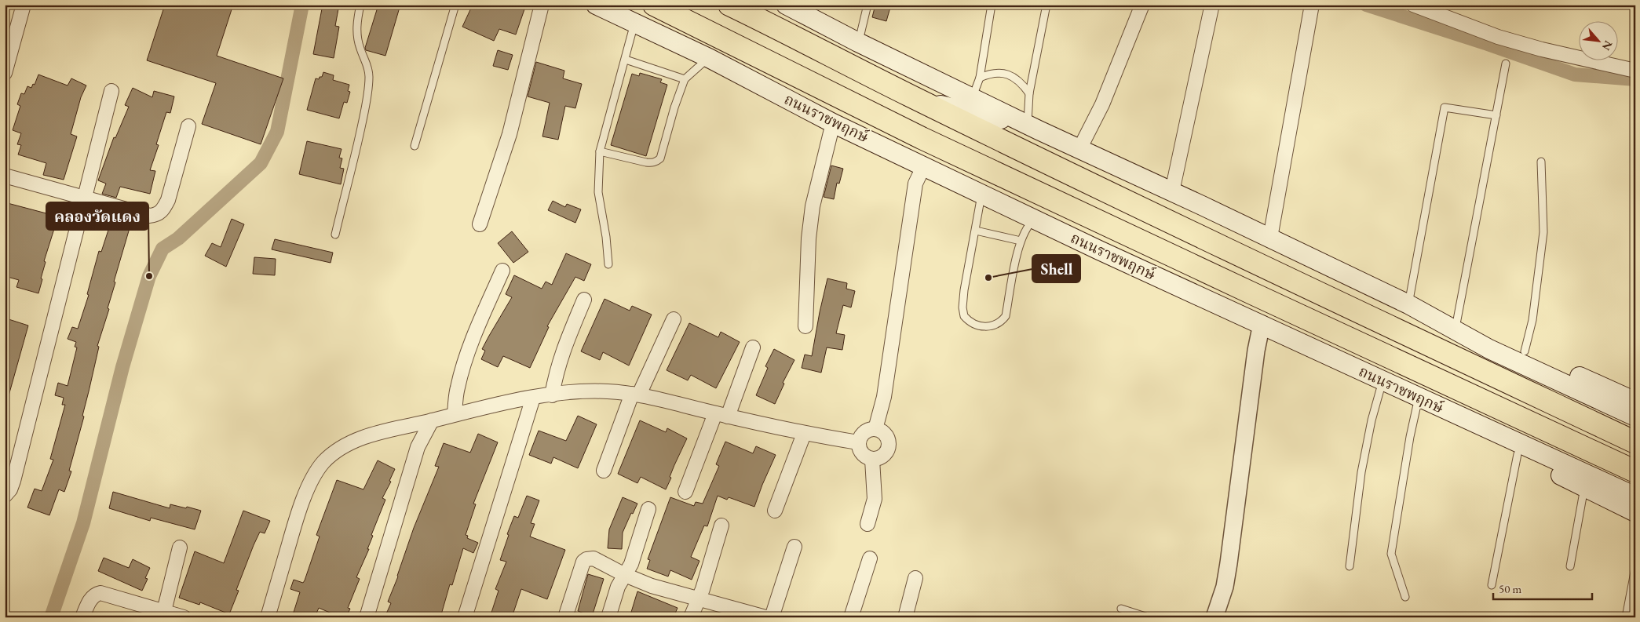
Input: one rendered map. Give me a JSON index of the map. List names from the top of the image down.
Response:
{
  "streets": {
    "main road": ["ถนนราชพฤกษ์"]
  },
  "places": ["คลองวัดแดง", "Shell"],
  "scale_bar": "50 m",
  "north": "bottom right"
}
